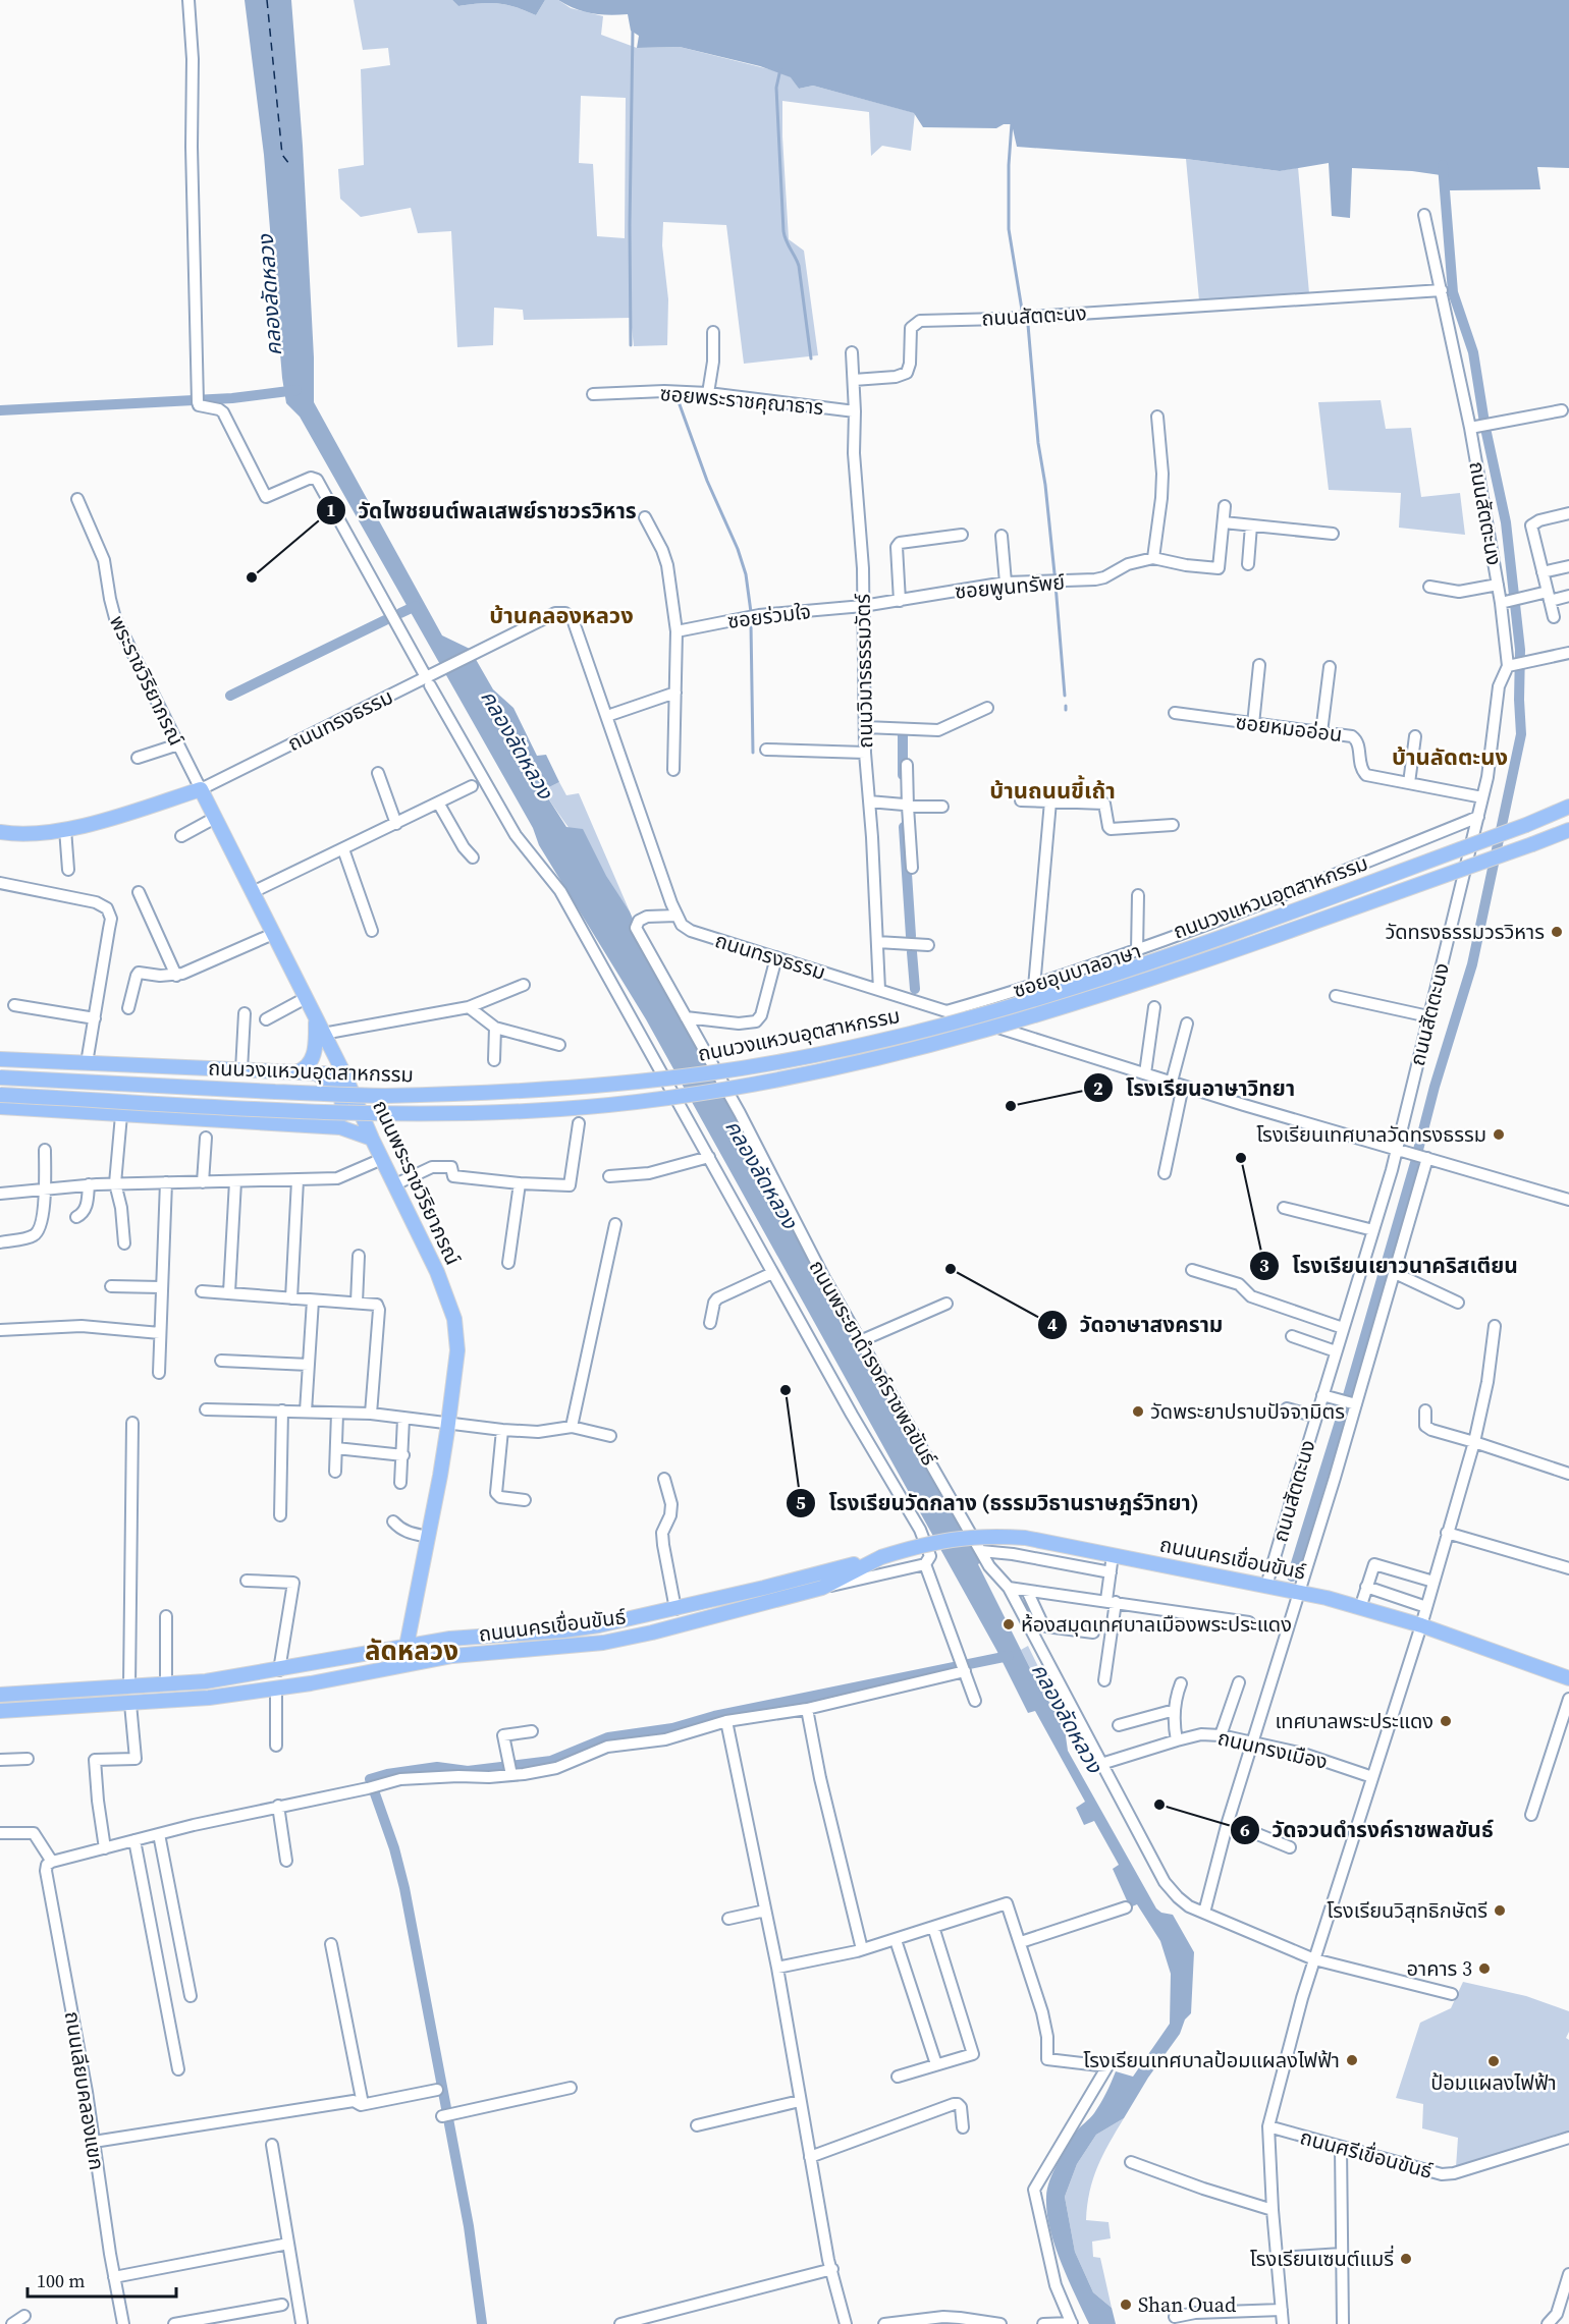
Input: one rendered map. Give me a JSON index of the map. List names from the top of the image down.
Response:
{
  "streets": {
    "main road": ["ถนนวงแหวนอุตสาหกรรม", "ถนนพระราชวิริยาภรณ์", "ถนนนครเขื่อนขันธ์"],
    "street": [
      "ถนนสัตตะนง",
      "ซอยพระราชคุณาธาร",
      "ซอยพูนทรัพย์",
      "ซอยร่วมใจ",
      "ถนนวิมารธรรมวัตร์",
      "พระราชวิริยาภรณ์",
      "ถนนทรงธรรม",
      "ซอยหมออ่อน",
      "ซอยอุนบาลอาษา",
      "ถนนพระยาดำรงค์ราชพลขันธ์",
      "ถนนทรงเมือง",
      "ถนนเลียบคลองแขก",
      "ถนนศรีเขื่อนขันธ์"
    ]
  },
  "crossings": [
    ["ถนนสัตตะนง", "ถนนวิมารธรรมวัตร์"],
    ["ถนนสัตตะนง", "ถนนทรงธรรม"],
    ["ถนนสัตตะนง", "ซอยหมออ่อน"],
    ["ถนนสัตตะนง", "ซอยอุนบาลอาษา"],
    ["ถนนสัตตะนง", "ถนนนครเขื่อนขันธ์"],
    ["ซอยพระราชคุณาธาร", "ถนนวิมารธรรมวัตร์"],
    ["ซอยพูนทรัพย์", "ซอยร่วมใจ"],
    ["ซอยพูนทรัพย์", "ถนนวิมารธรรมวัตร์"],
    ["ซอยร่วมใจ", "ถนนวิมารธรรมวัตร์"],
    ["ถนนวิมารธรรมวัตร์", "ถนนทรงธรรม"],
    ["พระราชวิริยาภรณ์", "ถนนทรงธรรม"],
    ["พระราชวิริยาภรณ์", "ถนนพระราชวิริยาภรณ์"],
    ["ถนนทรงธรรม", "ซอยอุนบาลอาษา"],
    ["ถนนทรงธรรม", "ถนนพระราชวิริยาภรณ์"],
    ["ถนนทรงธรรม", "ถนนพระยาดำรงค์ราชพลขันธ์"],
    ["ถนนวงแหวนอุตสาหกรรม", "ถนนพระราชวิริยาภรณ์"],
    ["ถนนพระราชวิริยาภรณ์", "ถนนนครเขื่อนขันธ์"],
    ["ถนนพระยาดำรงค์ราชพลขันธ์", "ถนนทรงเมือง"]
  ],
  "districts": [
    "บ้านคลองหลวง",
    "บ้านลัดตะนง",
    "บ้านถนนขี้เถ้า",
    "ลัดหลวง"
  ],
  "water": ["คลองลัดหลวง"],
  "places": [
    "วัดไพชยนต์พลเสพย์ราชวรวิหาร",
    "วัดทรงธรรมวรวิหาร",
    "โรงเรียนอาษาวิทยา",
    "โรงเรียนเทศบาลวัดทรงธรรม",
    "โรงเรียนเยาวนาคริสเตียน",
    "วัดอาษาสงคราม",
    "โรงเรียนวัดกลาง (ธรรมวิธานราษฎร์วิทยา)",
    "วัดพระยาปราบปัจจามิตร",
    "ห้องสมุดเทศบาลเมืองพระประแดง",
    "เทศบาลพระประแดง",
    "วัดจวนดำรงค์ราชพลขันธ์",
    "โรงเรียนวิสุทธิกษัตรี",
    "อาคาร 3",
    "โรงเรียนเทศบาลป้อมแผลงไฟฟ้า",
    "ป้อมแผลงไฟฟ้า",
    "โรงเรียนเซนต์แมรี่",
    "Shan Ouad"
  ],
  "scale_bar": "100 m"
}
